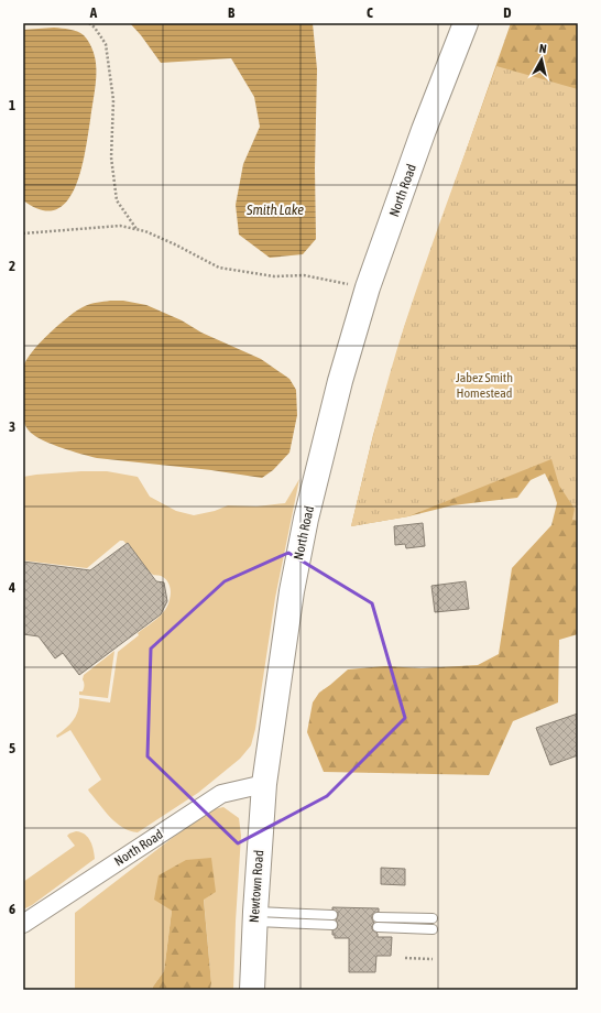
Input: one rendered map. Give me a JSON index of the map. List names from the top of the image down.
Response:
{
  "streets": {
    "main road": ["North Road", "Newtown Road"]
  },
  "crossings": [
    ["North Road", "Newtown Road"]
  ],
  "water": ["Smith Lake"],
  "parks": ["Jabez Smith Homestead"],
  "north": "top",
  "grid": {
    "columns": [
      "A",
      "B",
      "C",
      "D"
    ],
    "rows": [
      "1",
      "2",
      "3",
      "4",
      "5",
      "6"
    ]
  }
}
